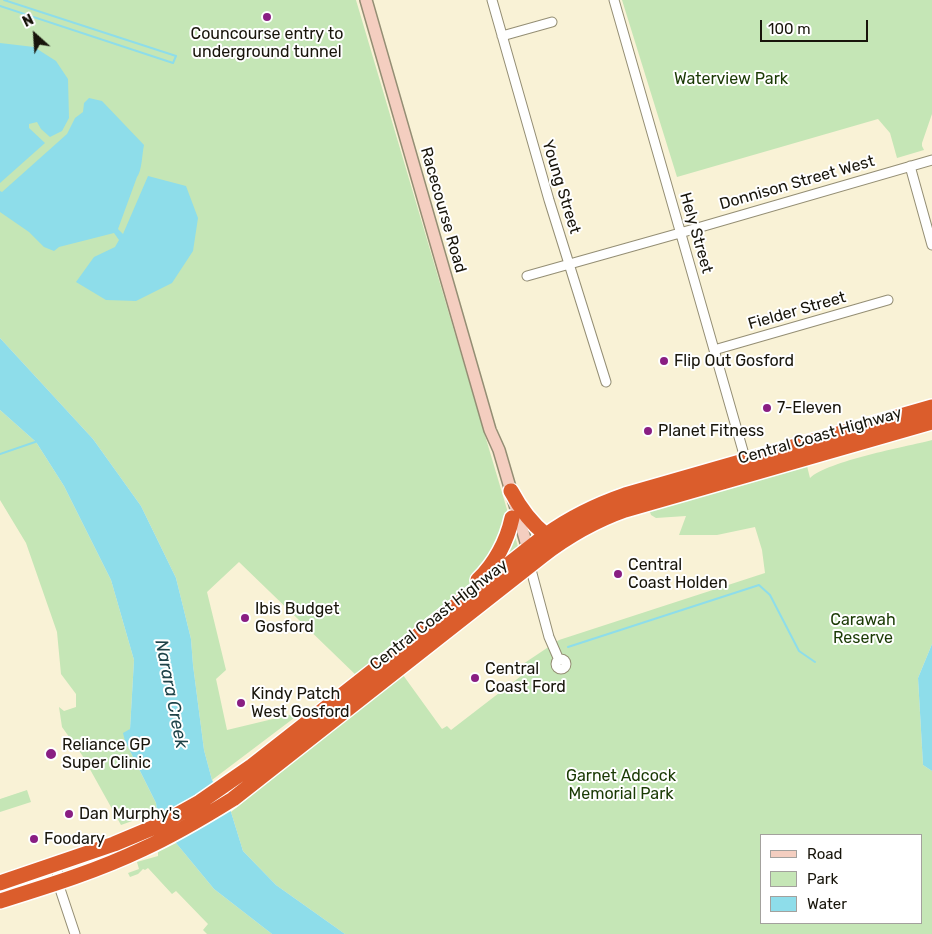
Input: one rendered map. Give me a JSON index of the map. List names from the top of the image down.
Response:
{
  "streets": {
    "highway": ["Central Coast Highway"],
    "main road": ["Racecourse Road"],
    "street": [
      "Donnison Street West",
      "Young Street",
      "Hely Street",
      "Fielder Street"
    ]
  },
  "crossings": [
    ["Donnison Street West", "Young Street"],
    ["Donnison Street West", "Hely Street"],
    ["Racecourse Road", "Central Coast Highway"],
    ["Hely Street", "Fielder Street"],
    ["Hely Street", "Central Coast Highway"]
  ],
  "water": ["Narara Creek"],
  "parks": ["Waterview Park", "Carawah Reserve", "Garnet Adcock Memorial Park"],
  "places": [
    "Councourse entry to underground tunnel",
    "Flip Out Gosford",
    "7-Eleven",
    "Planet Fitness",
    "Central Coast Holden",
    "Ibis Budget Gosford",
    "Central Coast Ford",
    "Kindy Patch West Gosford",
    "Reliance GP Super Clinic",
    "Dan Murphy's",
    "Foodary"
  ],
  "legend": ["Road", "Park", "Water"],
  "scale_bar": "100 m",
  "north": "top left"
}
